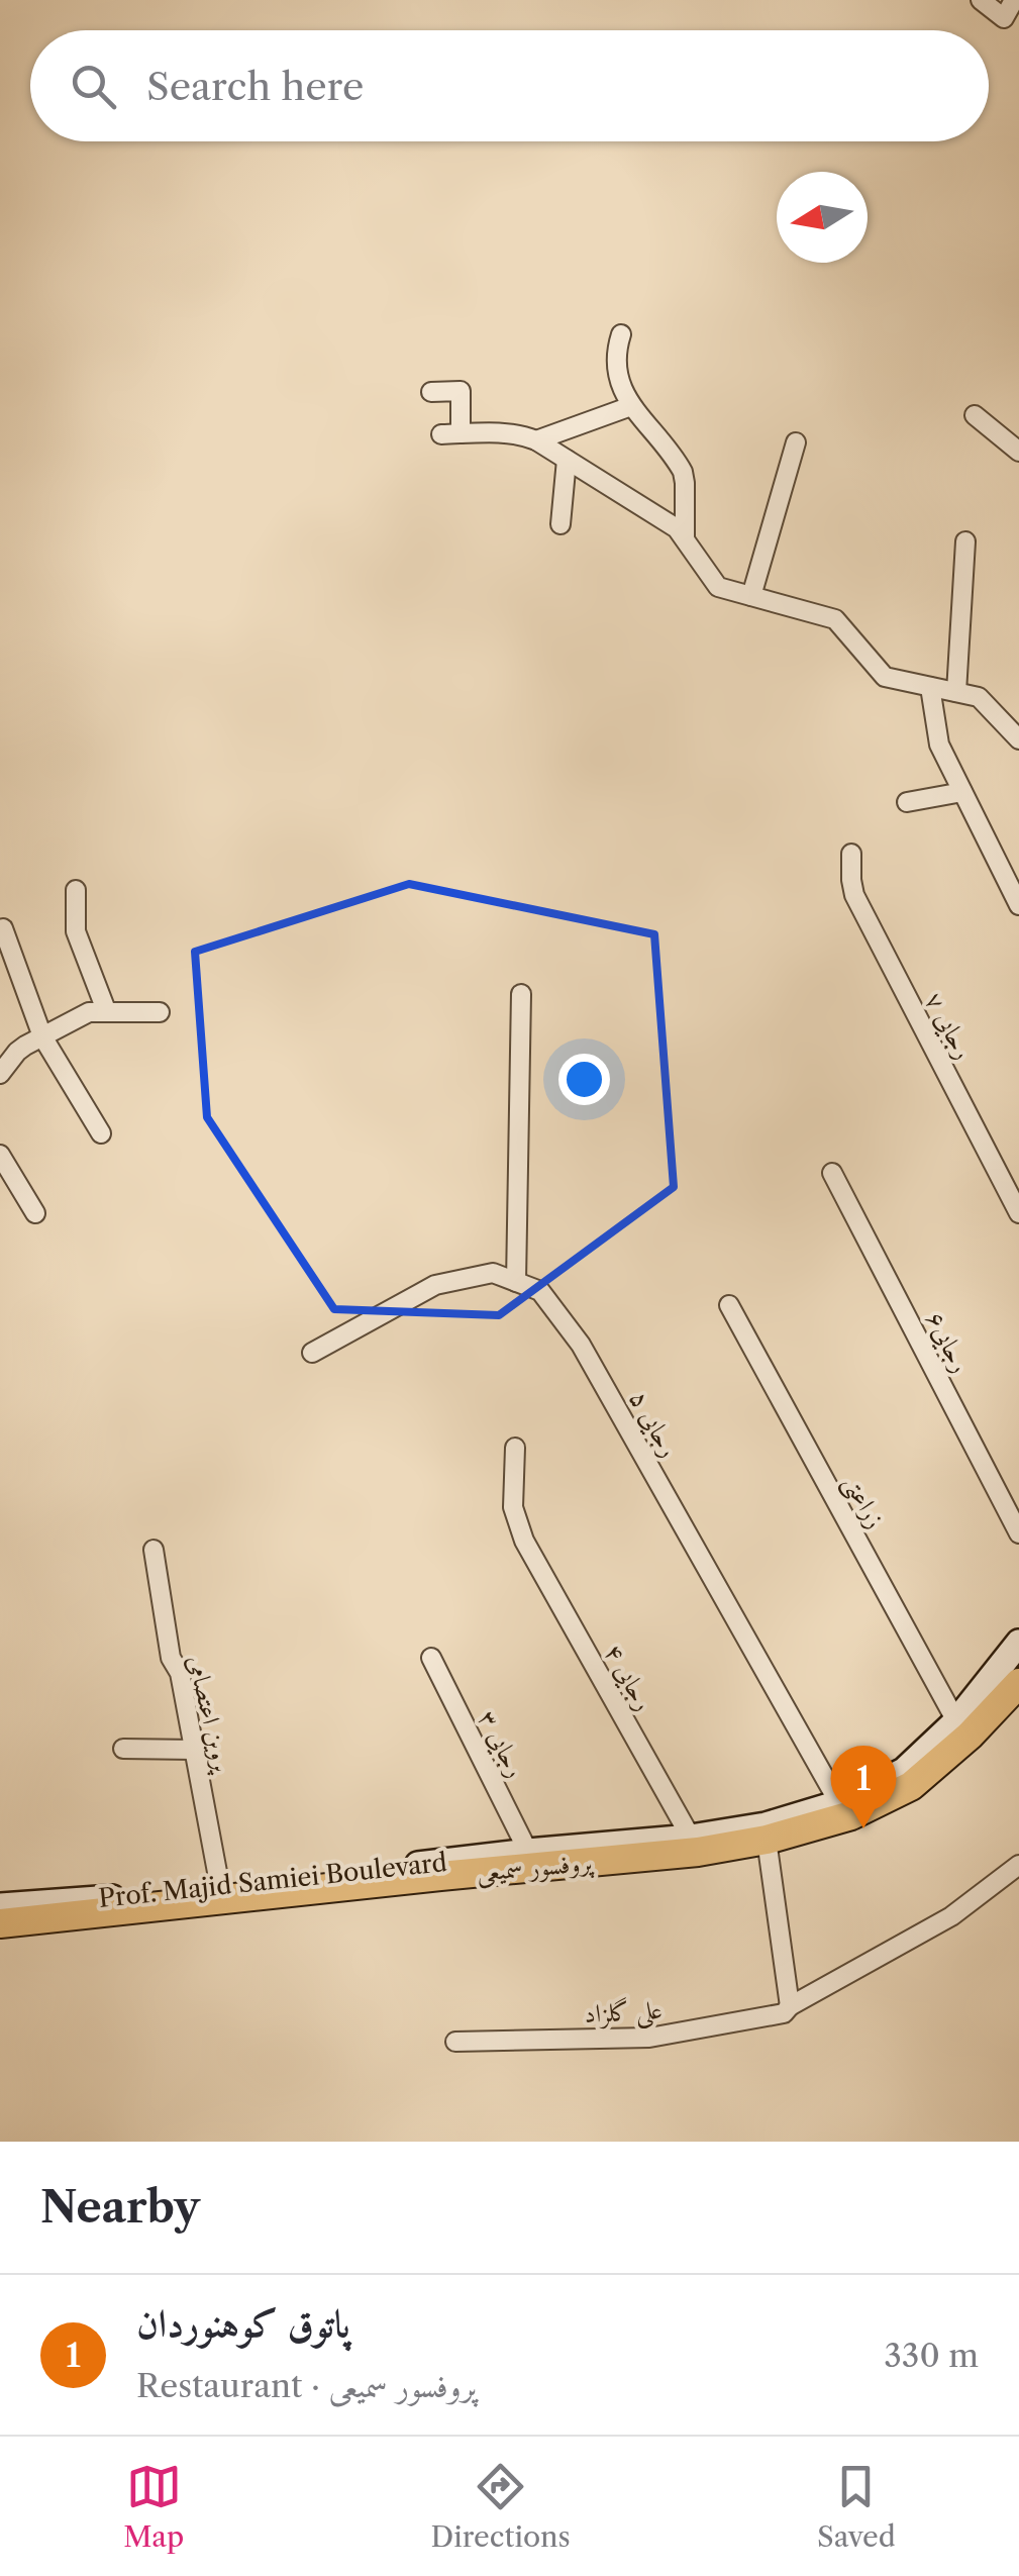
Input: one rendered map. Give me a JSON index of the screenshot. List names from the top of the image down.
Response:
{
  "streets": {
    "main road": ["پروفسور سمیعی", "Prof. Majid Samiei Boulevard"],
    "street": [
      "رجایی ۷",
      "رجایی۶",
      "رجایی ۵",
      "زراعتی",
      "رجایی ۴",
      "پروین اعتصامی",
      "رجایی ۳",
      "علی گلزاد"
    ]
  },
  "crossings": [
    ["رجایی ۵", "Prof. Majid Samiei Boulevard"],
    ["زراعتی", "Prof. Majid Samiei Boulevard"],
    ["رجایی ۴", "Prof. Majid Samiei Boulevard"],
    ["پروین اعتصامی", "Prof. Majid Samiei Boulevard"],
    ["رجایی ۳", "Prof. Majid Samiei Boulevard"]
  ],
  "north": "left",
  "page": {
    "search": "Search here",
    "pins": "1",
    "heading": "Nearby",
    "list": [
      {
        "mark": "1",
        "name": "پاتوق کوهنوردان",
        "note": "Restaurant · پروفسور سمیعی",
        "value": "330 m"
      }
    ],
    "nav": ["Map", "Directions", "Saved"]
  }
}
